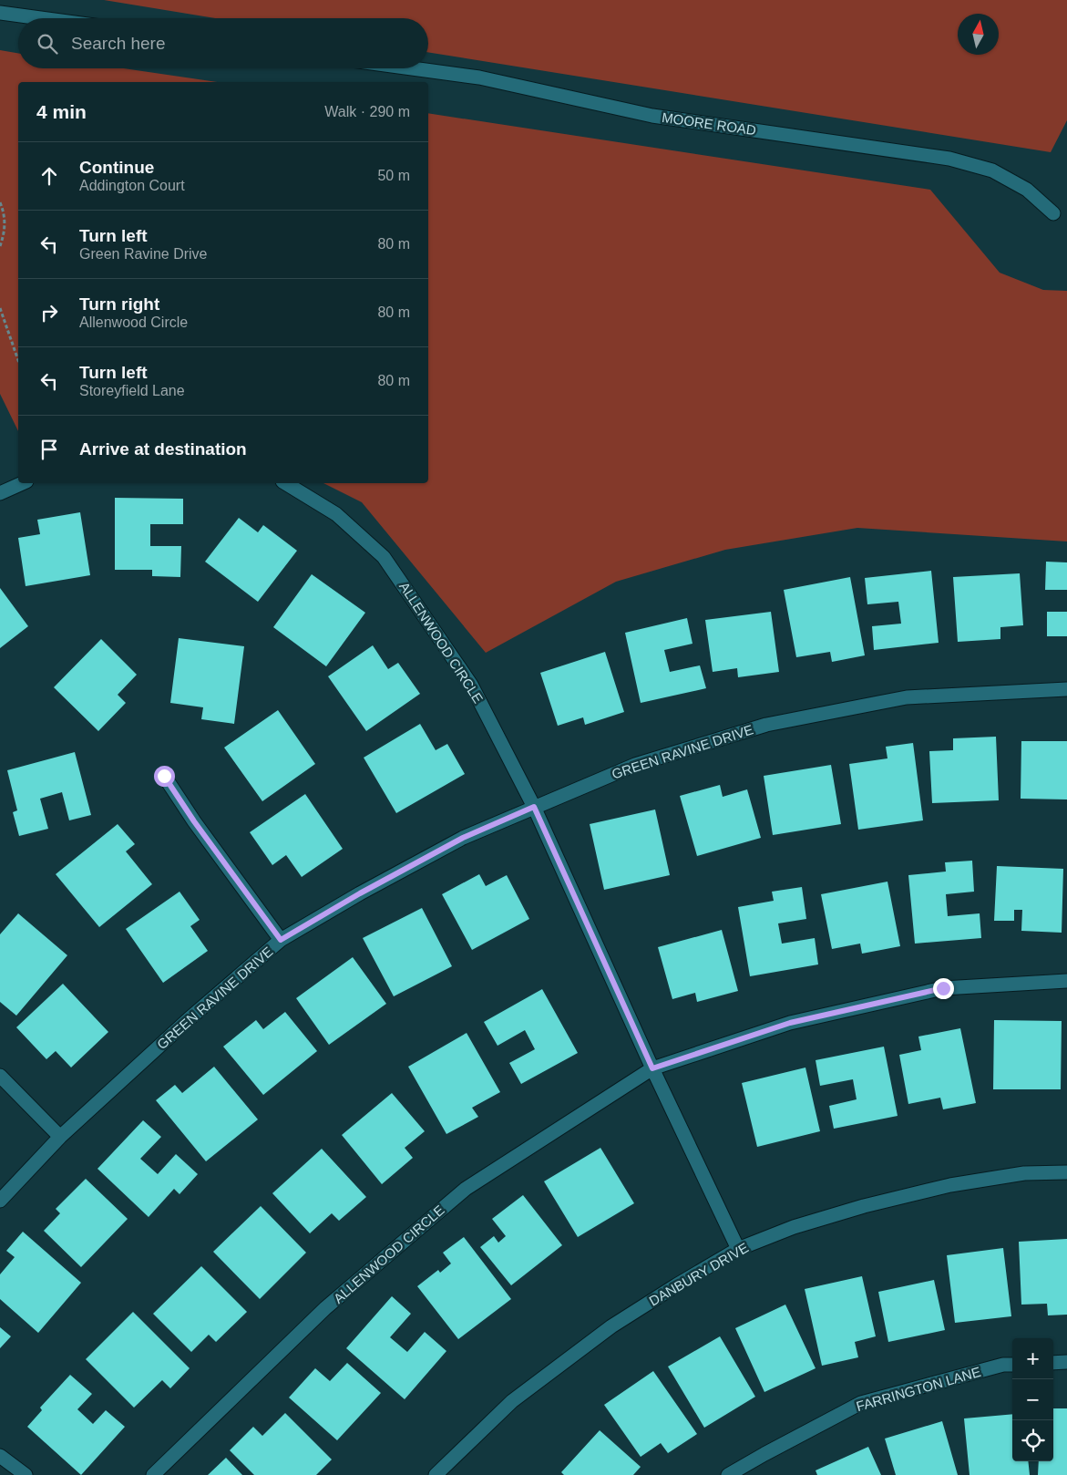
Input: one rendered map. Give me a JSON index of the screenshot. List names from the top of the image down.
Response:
{
  "streets": {
    "street": [
      "MOORE ROAD",
      "ALLENWOOD CIRCLE",
      "GREEN RAVINE DRIVE",
      "DANBURY DRIVE",
      "FARRINGTON LANE"
    ]
  },
  "crossings": [
    ["ALLENWOOD CIRCLE", "GREEN RAVINE DRIVE"],
    ["ALLENWOOD CIRCLE", "DANBURY DRIVE"]
  ],
  "north": "top",
  "page": {
    "search": "Search here",
    "heading": ["4 min", "Walk · 290 m"],
    "list": [
      ["Continue", "Addington Court", "50 m"],
      ["Turn left", "Green Ravine Drive", "80 m"],
      ["Turn right", "Allenwood Circle", "80 m"],
      ["Turn left", "Storeyfield Lane", "80 m"],
      "Arrive at destination"
    ],
    "map_buttons": ["+", "−"]
  }
}
